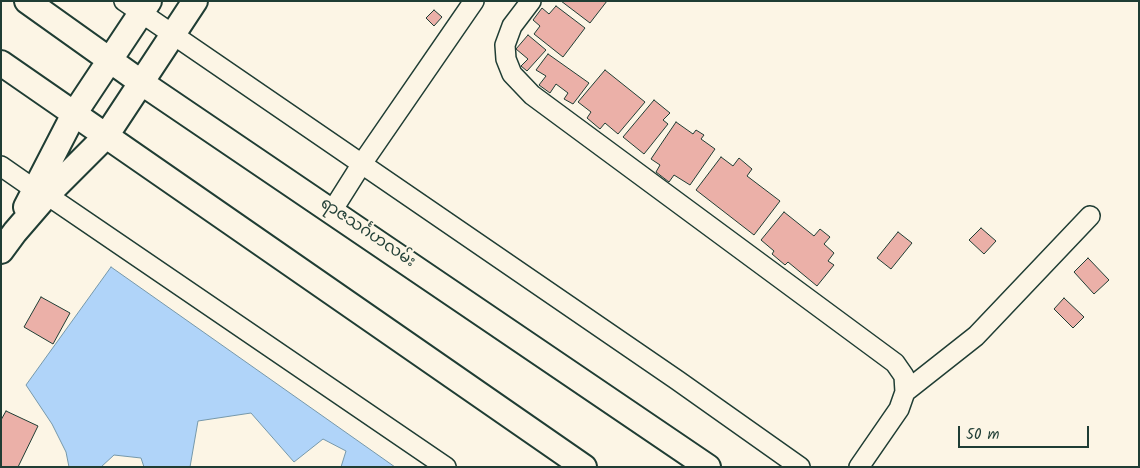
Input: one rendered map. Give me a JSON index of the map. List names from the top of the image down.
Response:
{
  "streets": {
    "main road": ["ရာဇသင်္ဂဟလမ်း"]
  },
  "scale_bar": "50 m"
}
